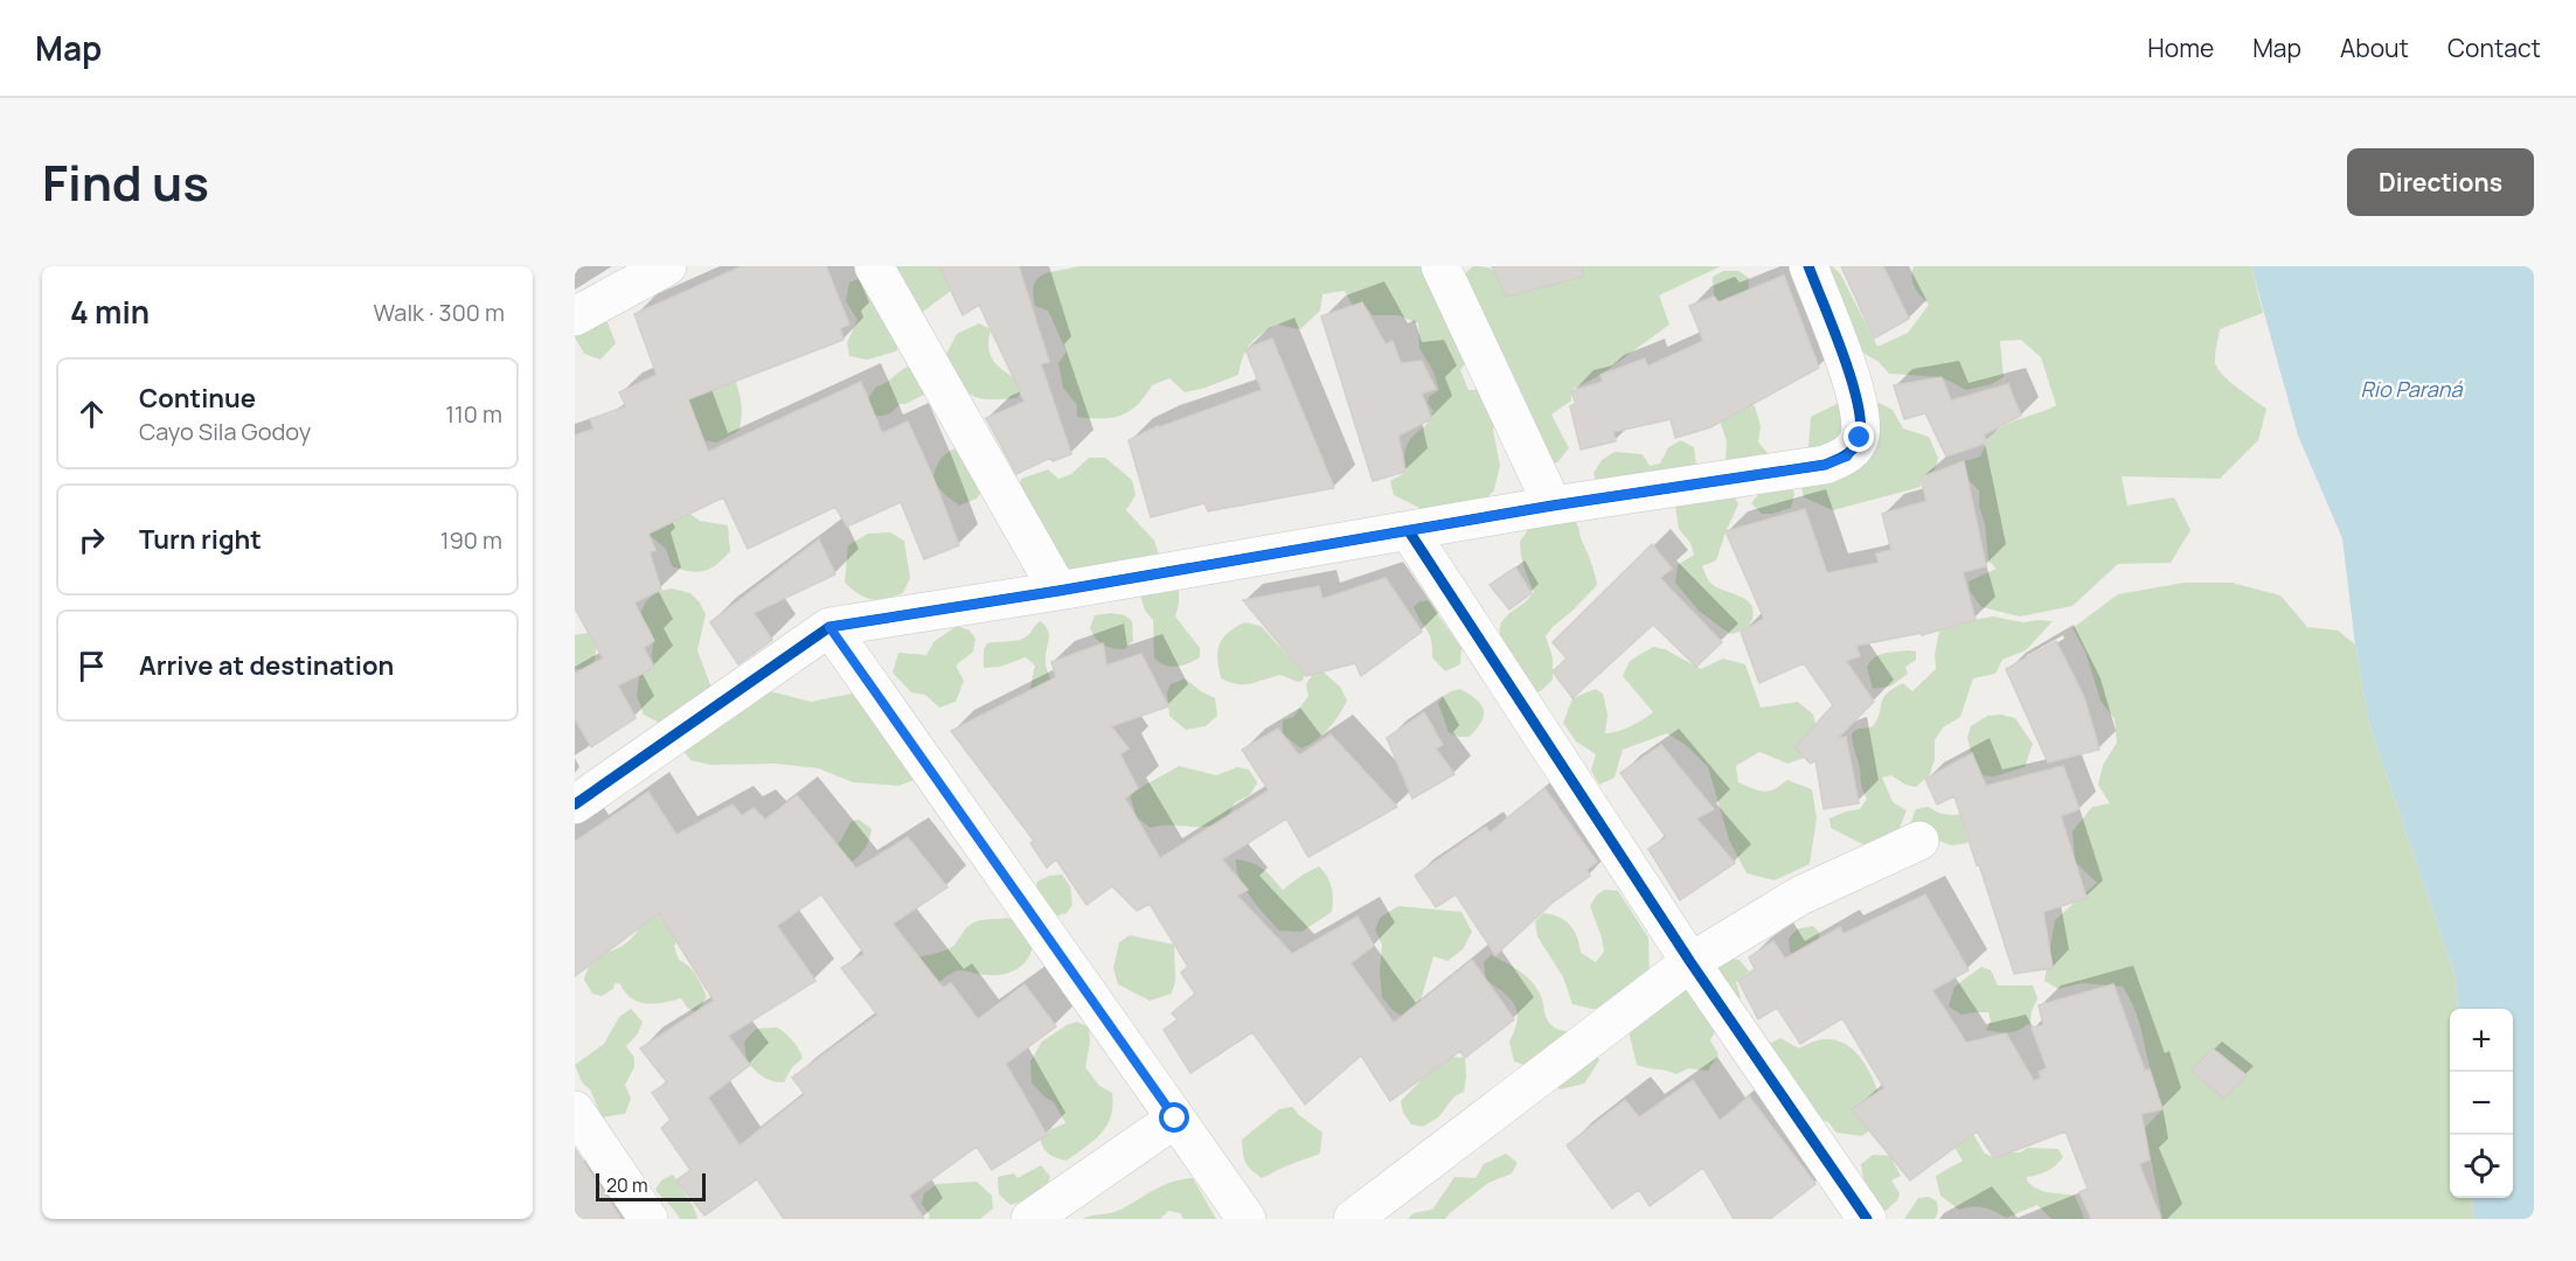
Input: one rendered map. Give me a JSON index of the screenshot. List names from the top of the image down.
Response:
{
  "water": ["Rio Paraná"],
  "scale_bar": "20 m",
  "page": {
    "header": "Map",
    "nav": [
      "Home",
      "Map",
      "About",
      "Contact"
    ],
    "title": "Find us",
    "buttons": "Directions",
    "heading": ["4 min", "Walk · 300 m"],
    "list": [
      ["Continue", "Cayo Sila Godoy", "110 m"],
      ["Turn right", "190 m"],
      "Arrive at destination"
    ],
    "map_buttons": ["+", "−"],
    "scale": "20 m"
  }
}
